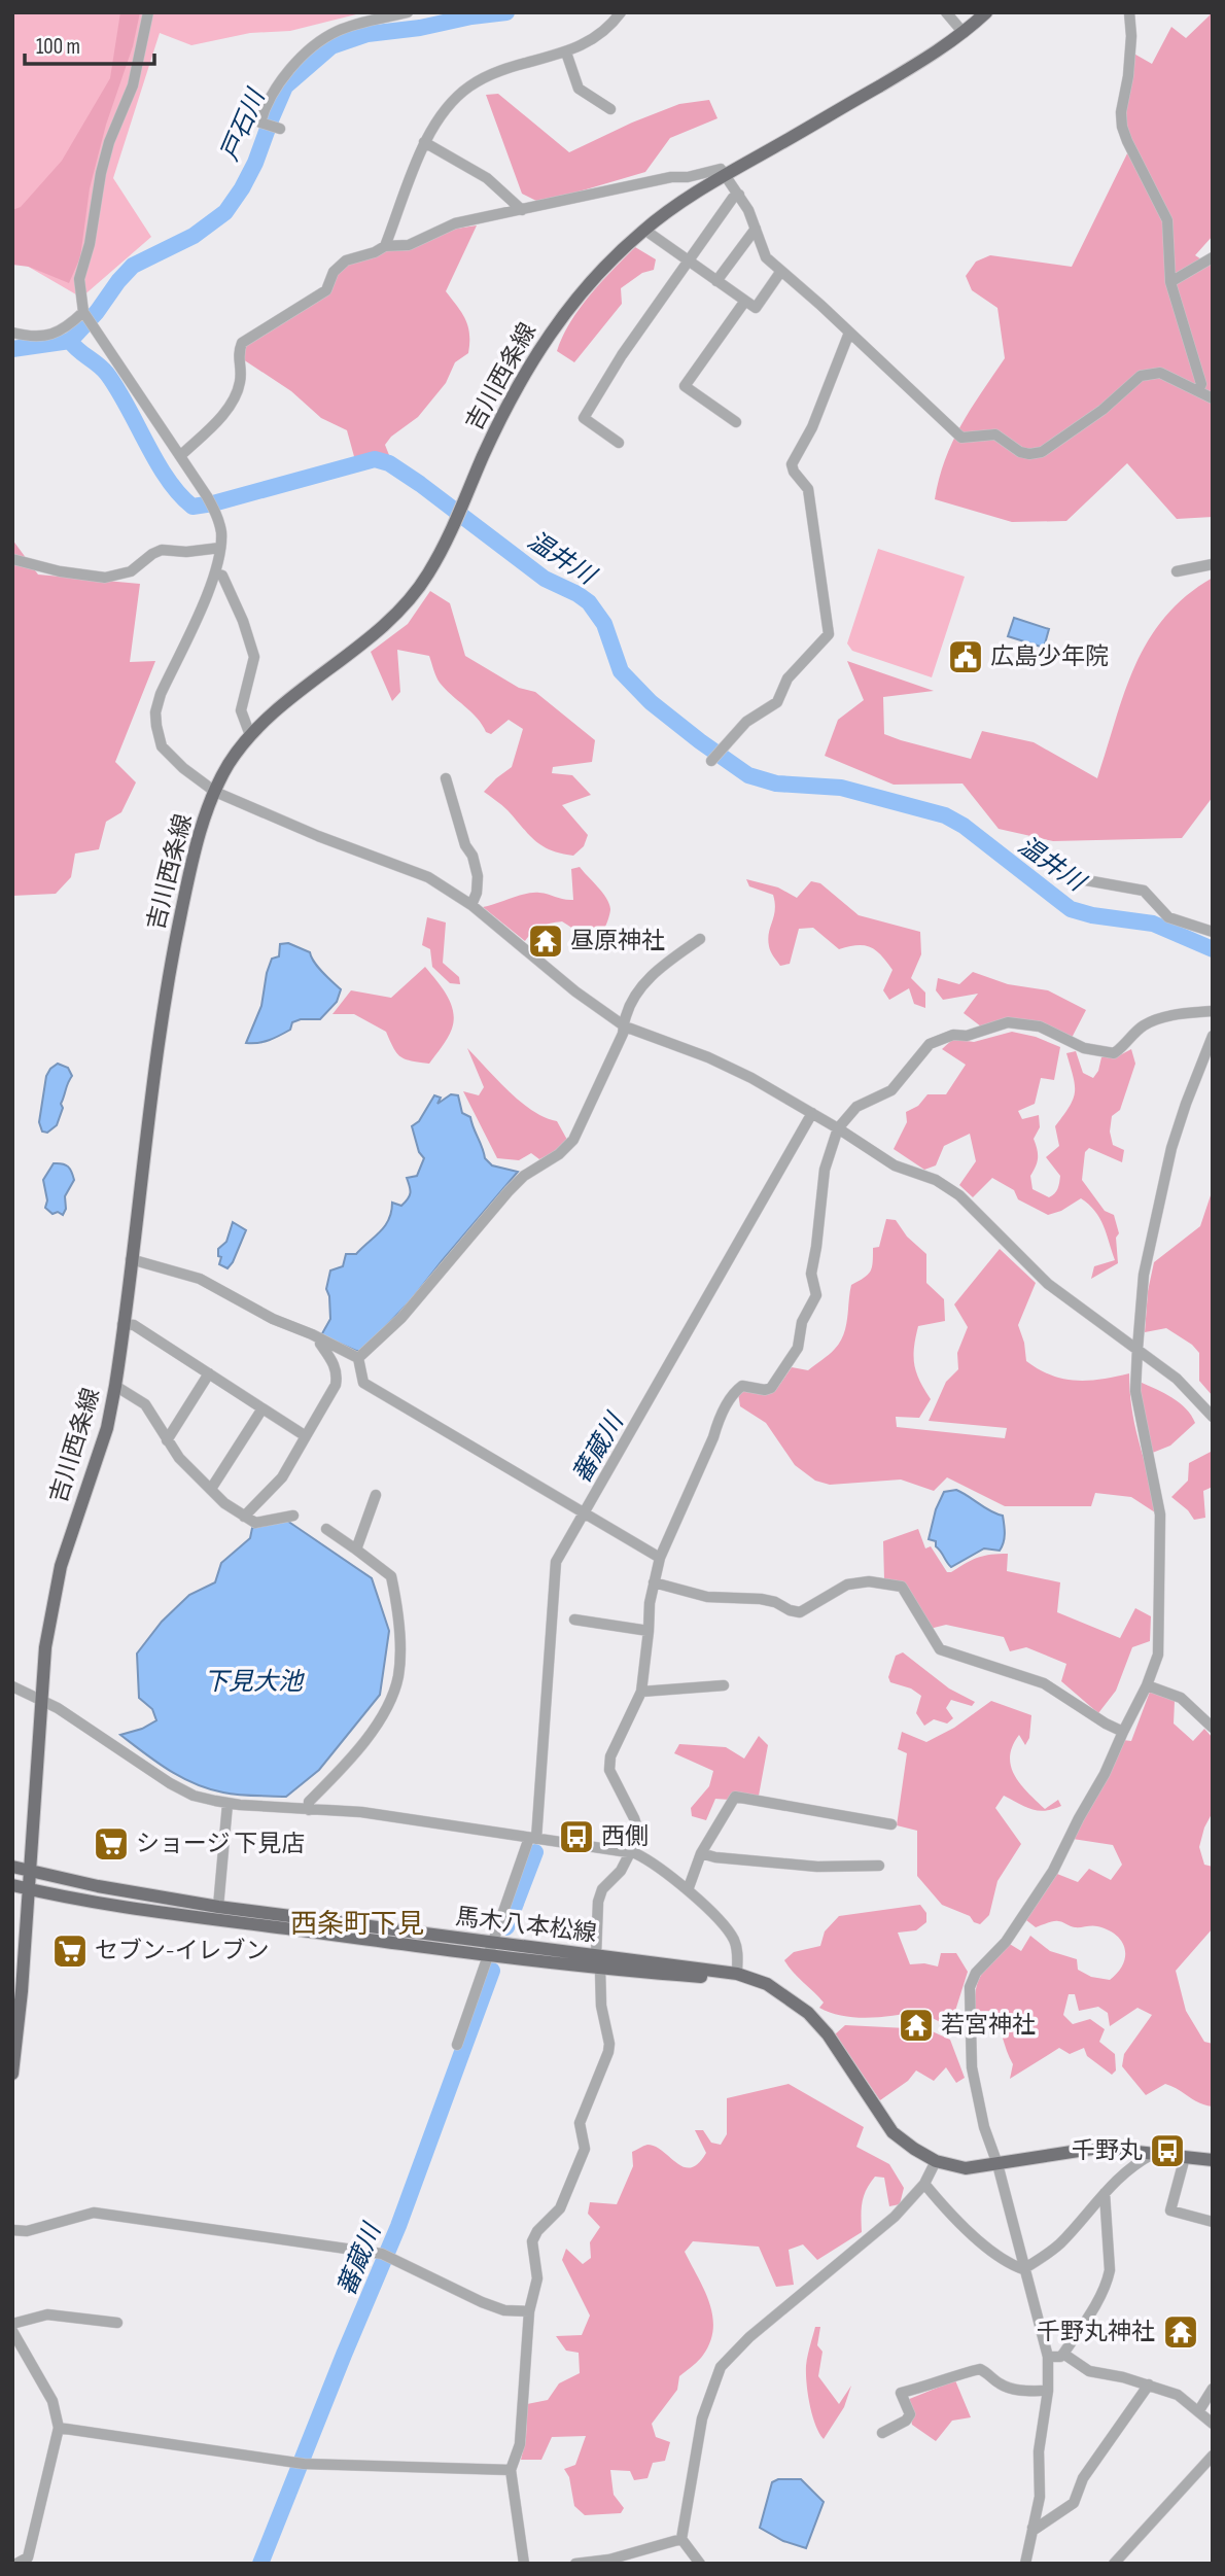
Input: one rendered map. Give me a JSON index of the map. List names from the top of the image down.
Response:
{
  "streets": {
    "main road": ["吉川西条線", "馬木八本松線"]
  },
  "crossings": [
    ["吉川西条線", "馬木八本松線"]
  ],
  "districts": ["西条町下見"],
  "water": [
    "戸石川",
    "温井川",
    "蕃蔵川",
    "下見大池"
  ],
  "places": {
    "public building": ["広島少年院"],
    "temple": ["昼原神社", "若宮神社", "千野丸神社"],
    "bus stop": ["西側", "千野丸"],
    "supermarket": ["ショージ 下見店", "セブン-イレブン"]
  },
  "scale_bar": "100 m"
}
